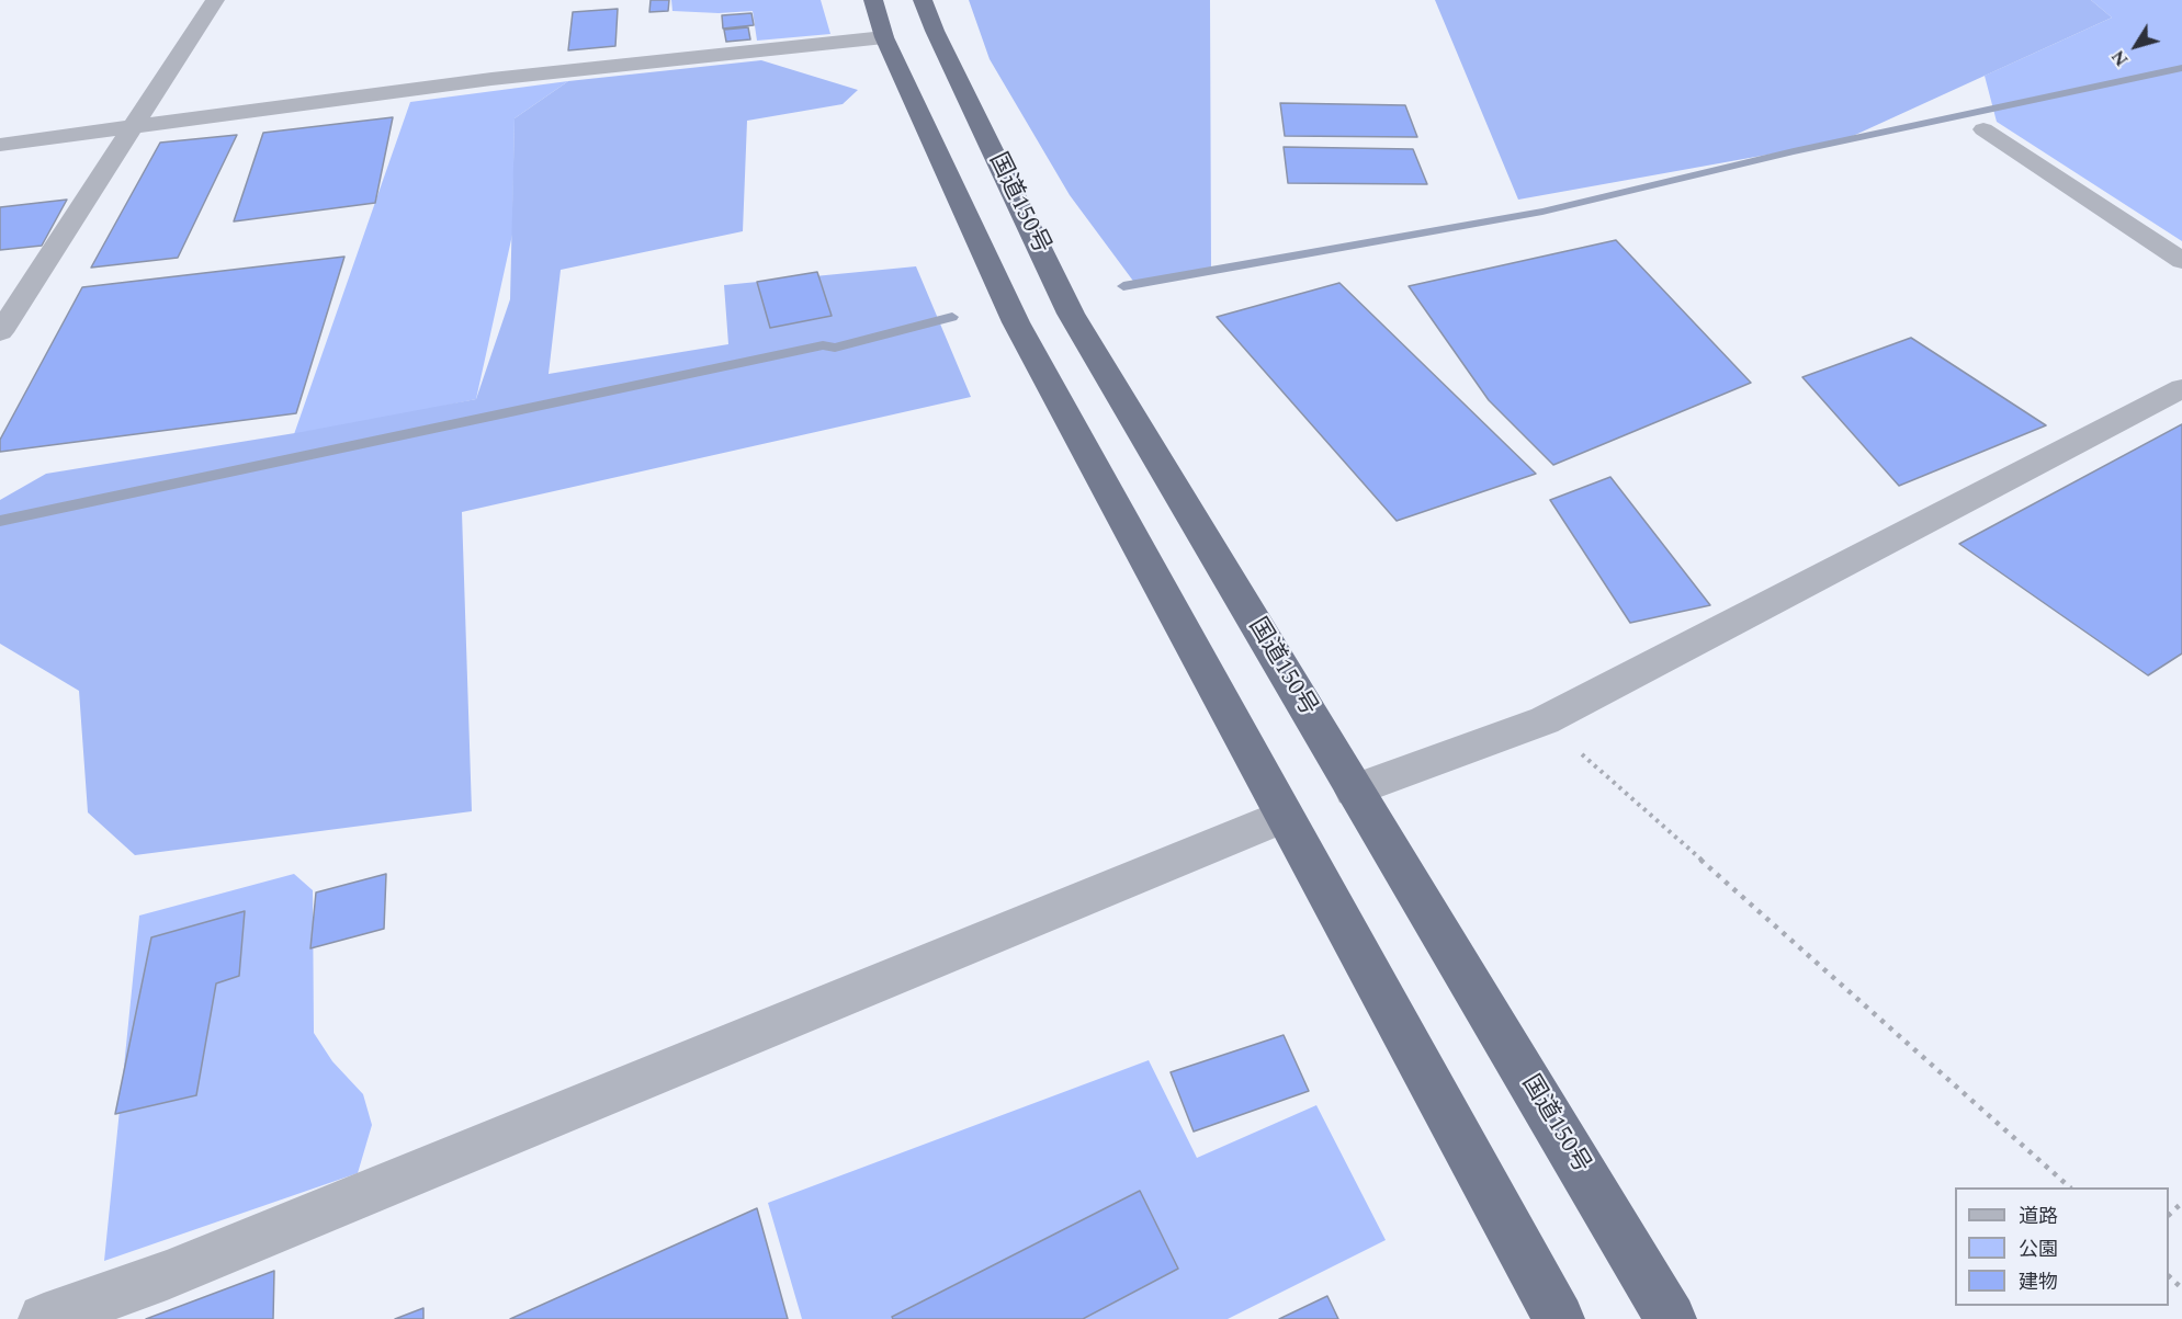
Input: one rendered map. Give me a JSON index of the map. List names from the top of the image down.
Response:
{
  "streets": {
    "highway": ["国道150号"]
  },
  "legend": ["道路", "公園", "建物"],
  "north": "bottom left"
}
